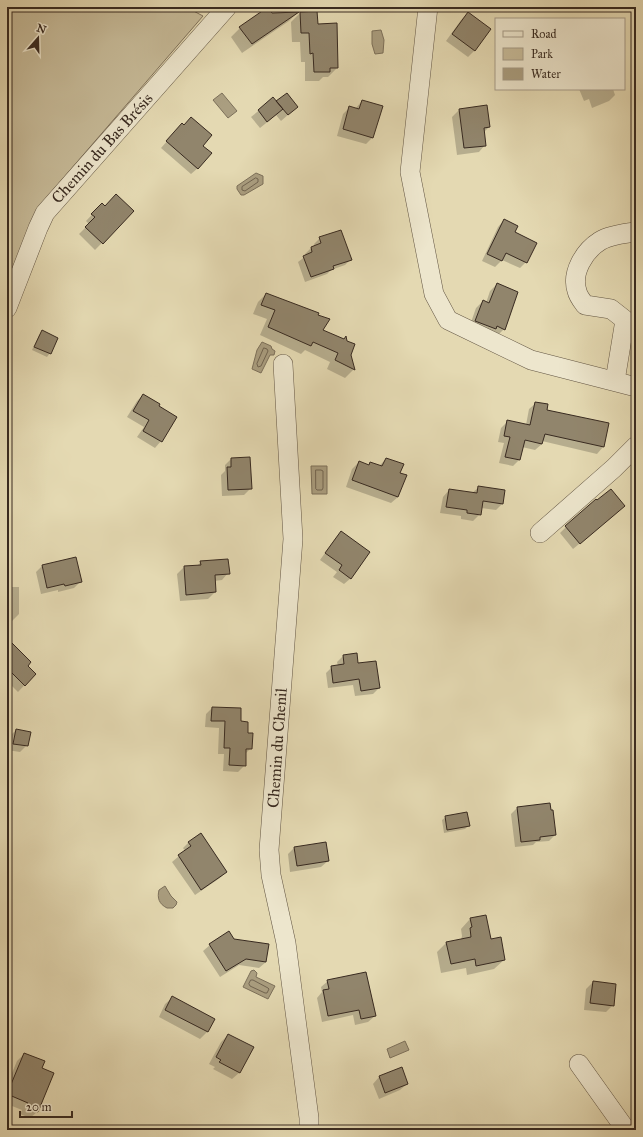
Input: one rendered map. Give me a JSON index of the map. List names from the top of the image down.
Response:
{
  "streets": {
    "street": ["Chemin du Bas Brésis", "Chemin du Chenil"]
  },
  "legend": ["Road", "Park", "Water"],
  "scale_bar": "20 m",
  "north": "top"
}
